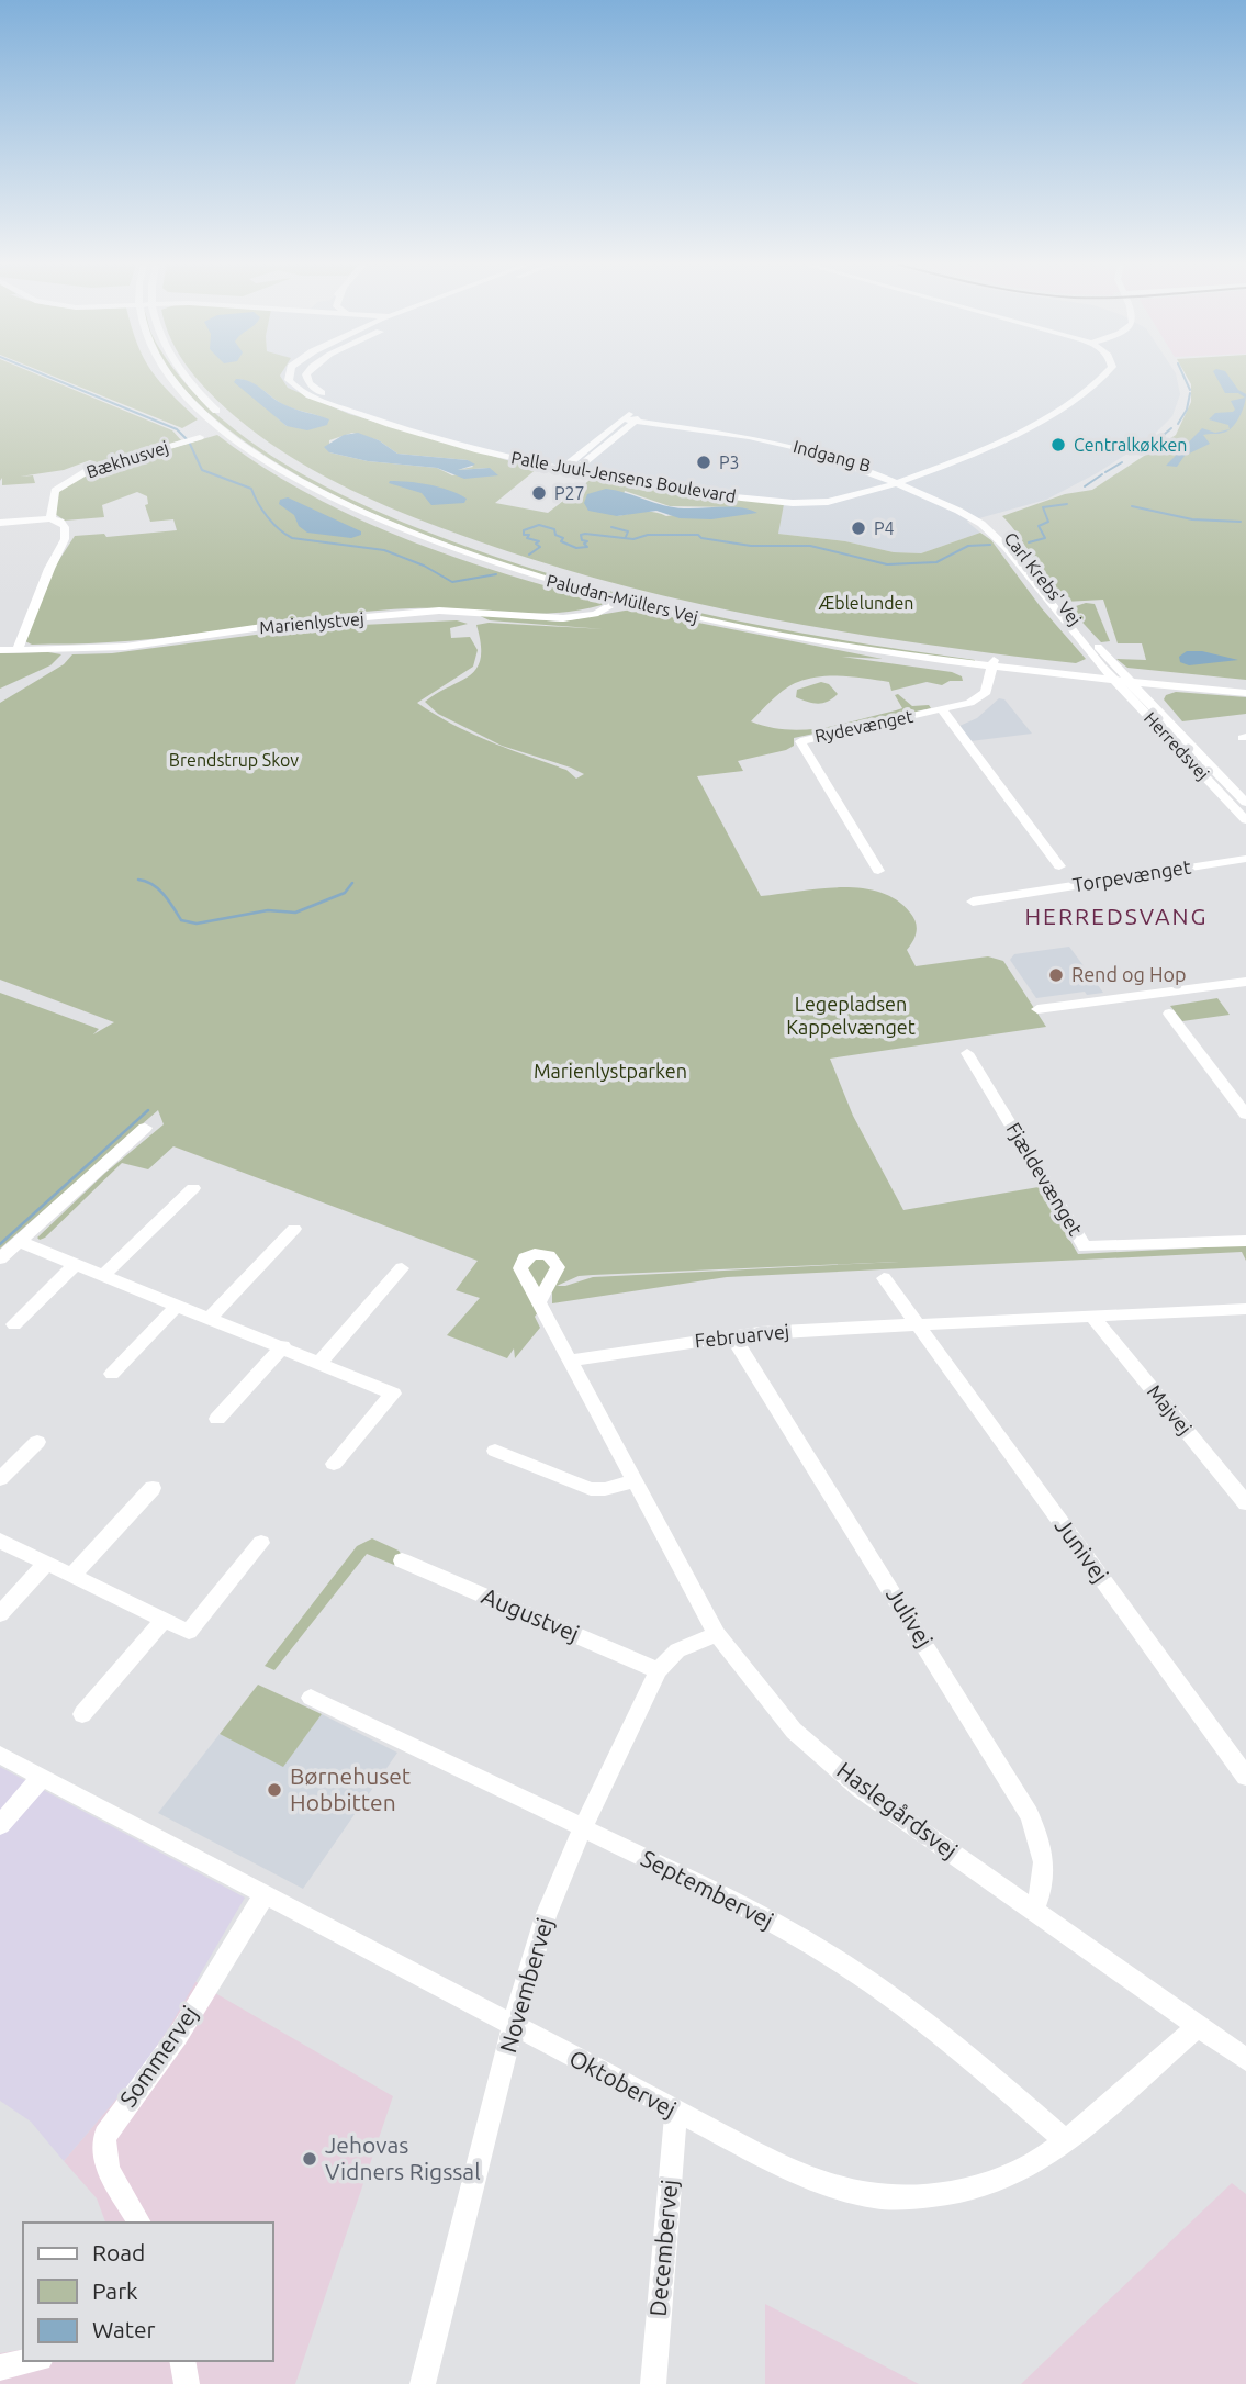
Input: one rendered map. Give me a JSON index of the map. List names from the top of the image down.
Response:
{
  "streets": {
    "street": [
      "Indgang B",
      "Bækhusvej",
      "Palle Juul-Jensens Boulevard",
      "Carl Krebs' Vej",
      "Paludan-Müllers Vej",
      "Marienlystvej",
      "Rydevænget",
      "Herredsvej",
      "Torpevænget",
      "Fjældevænget",
      "Februarvej",
      "Majvej",
      "Junivej",
      "Augustvej",
      "Julivej",
      "Haslegårdsvej",
      "Septembervej",
      "Novembervej",
      "Sommervej",
      "Oktobervej",
      "Decembervej"
    ]
  },
  "crossings": [
    ["Indgang B", "Palle Juul-Jensens Boulevard"],
    ["Indgang B", "Carl Krebs' Vej"],
    ["Palle Juul-Jensens Boulevard", "Carl Krebs' Vej"],
    ["Carl Krebs' Vej", "Paludan-Müllers Vej"],
    ["Carl Krebs' Vej", "Herredsvej"],
    ["Paludan-Müllers Vej", "Marienlystvej"],
    ["Paludan-Müllers Vej", "Rydevænget"],
    ["Paludan-Müllers Vej", "Herredsvej"],
    ["Februarvej", "Majvej"],
    ["Februarvej", "Junivej"],
    ["Februarvej", "Julivej"],
    ["Februarvej", "Haslegårdsvej"],
    ["Augustvej", "Novembervej"],
    ["Julivej", "Haslegårdsvej"],
    ["Haslegårdsvej", "Novembervej"],
    ["Haslegårdsvej", "Oktobervej"],
    ["Septembervej", "Novembervej"],
    ["Septembervej", "Oktobervej"],
    ["Novembervej", "Oktobervej"],
    ["Sommervej", "Oktobervej"],
    ["Oktobervej", "Decembervej"]
  ],
  "districts": ["HERREDSVANG"],
  "parks": [
    "Æblelunden",
    "Brendstrup Skov",
    "Legepladsen Kappelvænget",
    "Marienlystparken"
  ],
  "places": [
    "Centralkøkken",
    "P3",
    "P27",
    "P4",
    "Rend og Hop",
    "Børnehuset Hobbitten",
    "Jehovas Vidners Rigssal"
  ],
  "legend": ["Road", "Park", "Water"]
}
